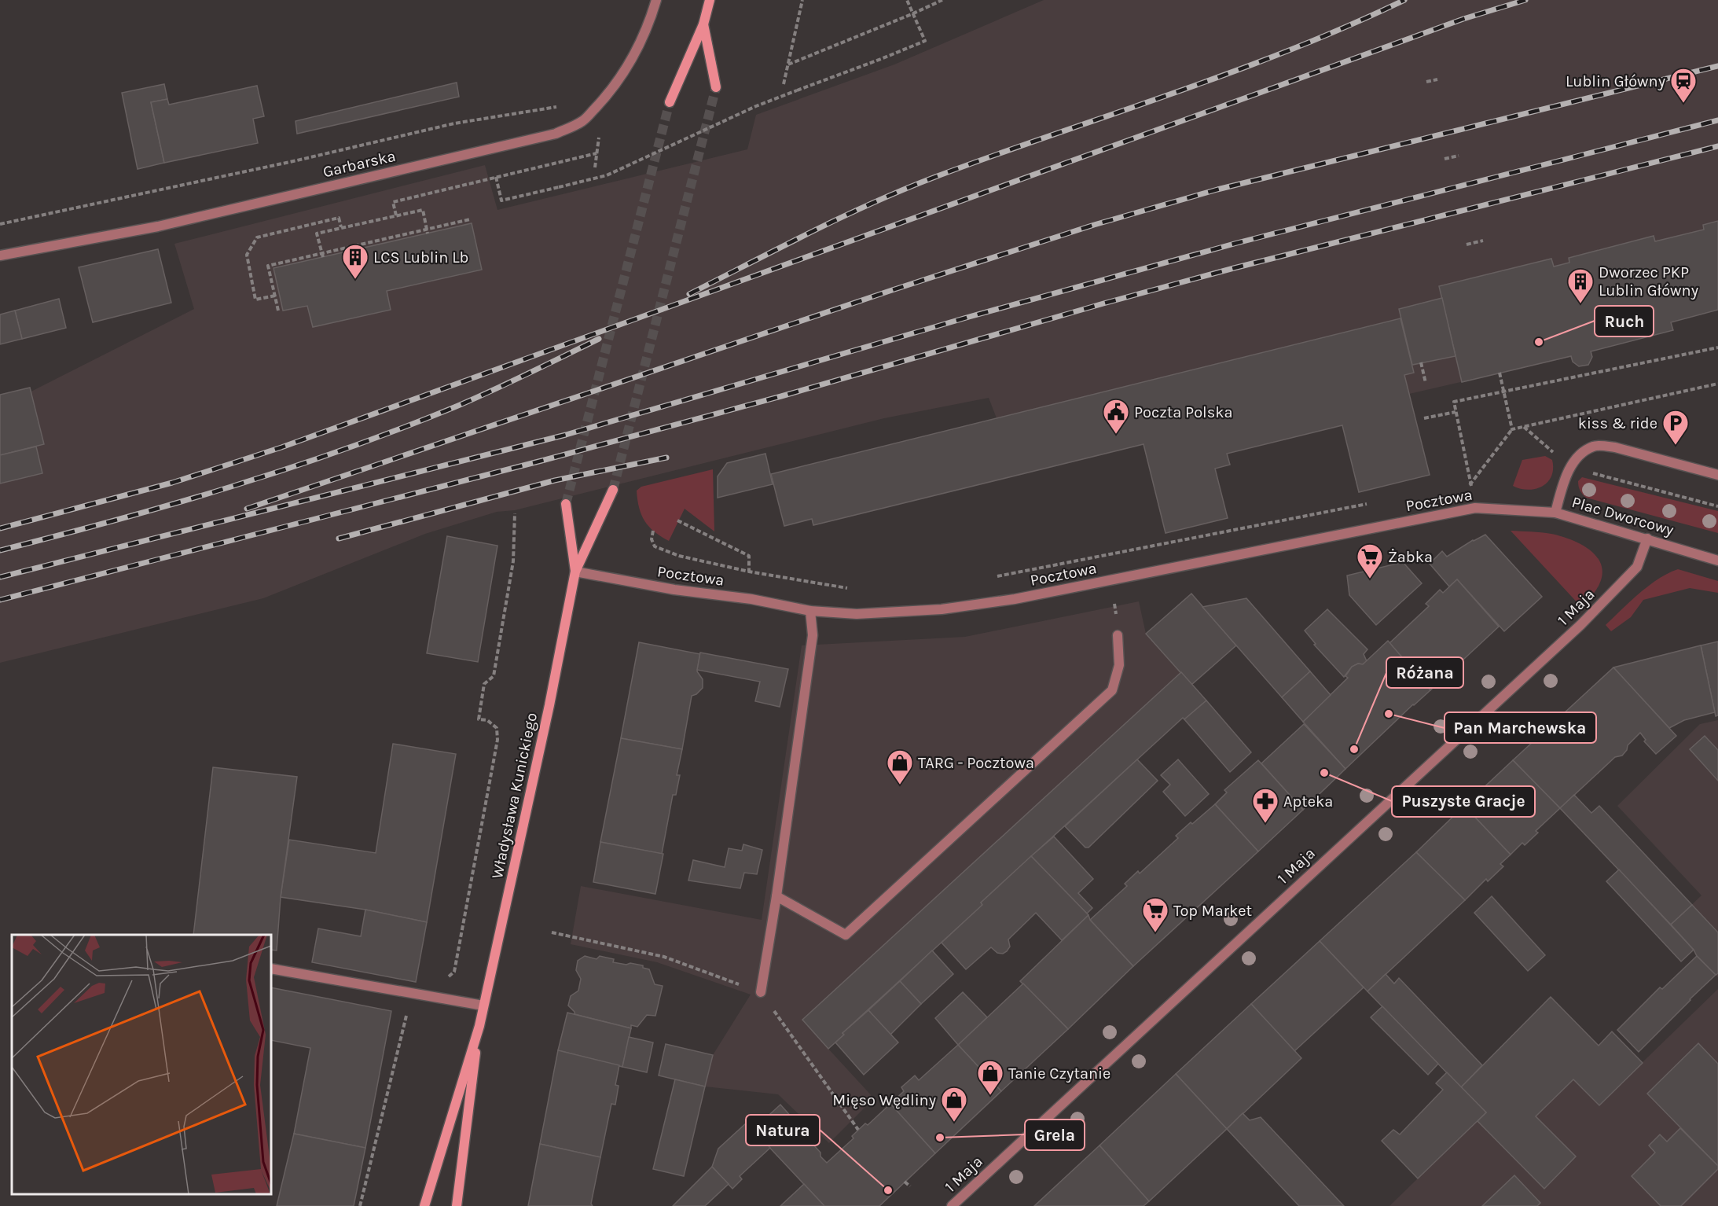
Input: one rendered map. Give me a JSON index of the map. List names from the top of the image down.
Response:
{
  "streets": {
    "main road": ["Władysława Kunickiego"],
    "street": [
      "Garbarska",
      "Pocztowa",
      "Plac Dworcowy",
      "1 Maja"
    ]
  },
  "crossings": [
    ["Pocztowa", "Plac Dworcowy"],
    ["Pocztowa", "Władysława Kunickiego"],
    ["Plac Dworcowy", "1 Maja"]
  ],
  "places": {
    "station": ["Lublin Główny"],
    "building": ["LCS Lublin Lb", "Dworzec PKP Lublin Główny"],
    "other": [
      "Ruch",
      "Pan Marchewska",
      "Różana",
      "Puszyste Gracje",
      "Grela",
      "Natura"
    ],
    "public building": ["Poczta Polska"],
    "parking": ["kiss & ride"],
    "supermarket": ["Żabka", "Top Market"],
    "shop": ["TARG - Pocztowa", "Tanie Czytanie", "Mięso Wędliny"],
    "pharmacy": ["Apteka"]
  }
}
